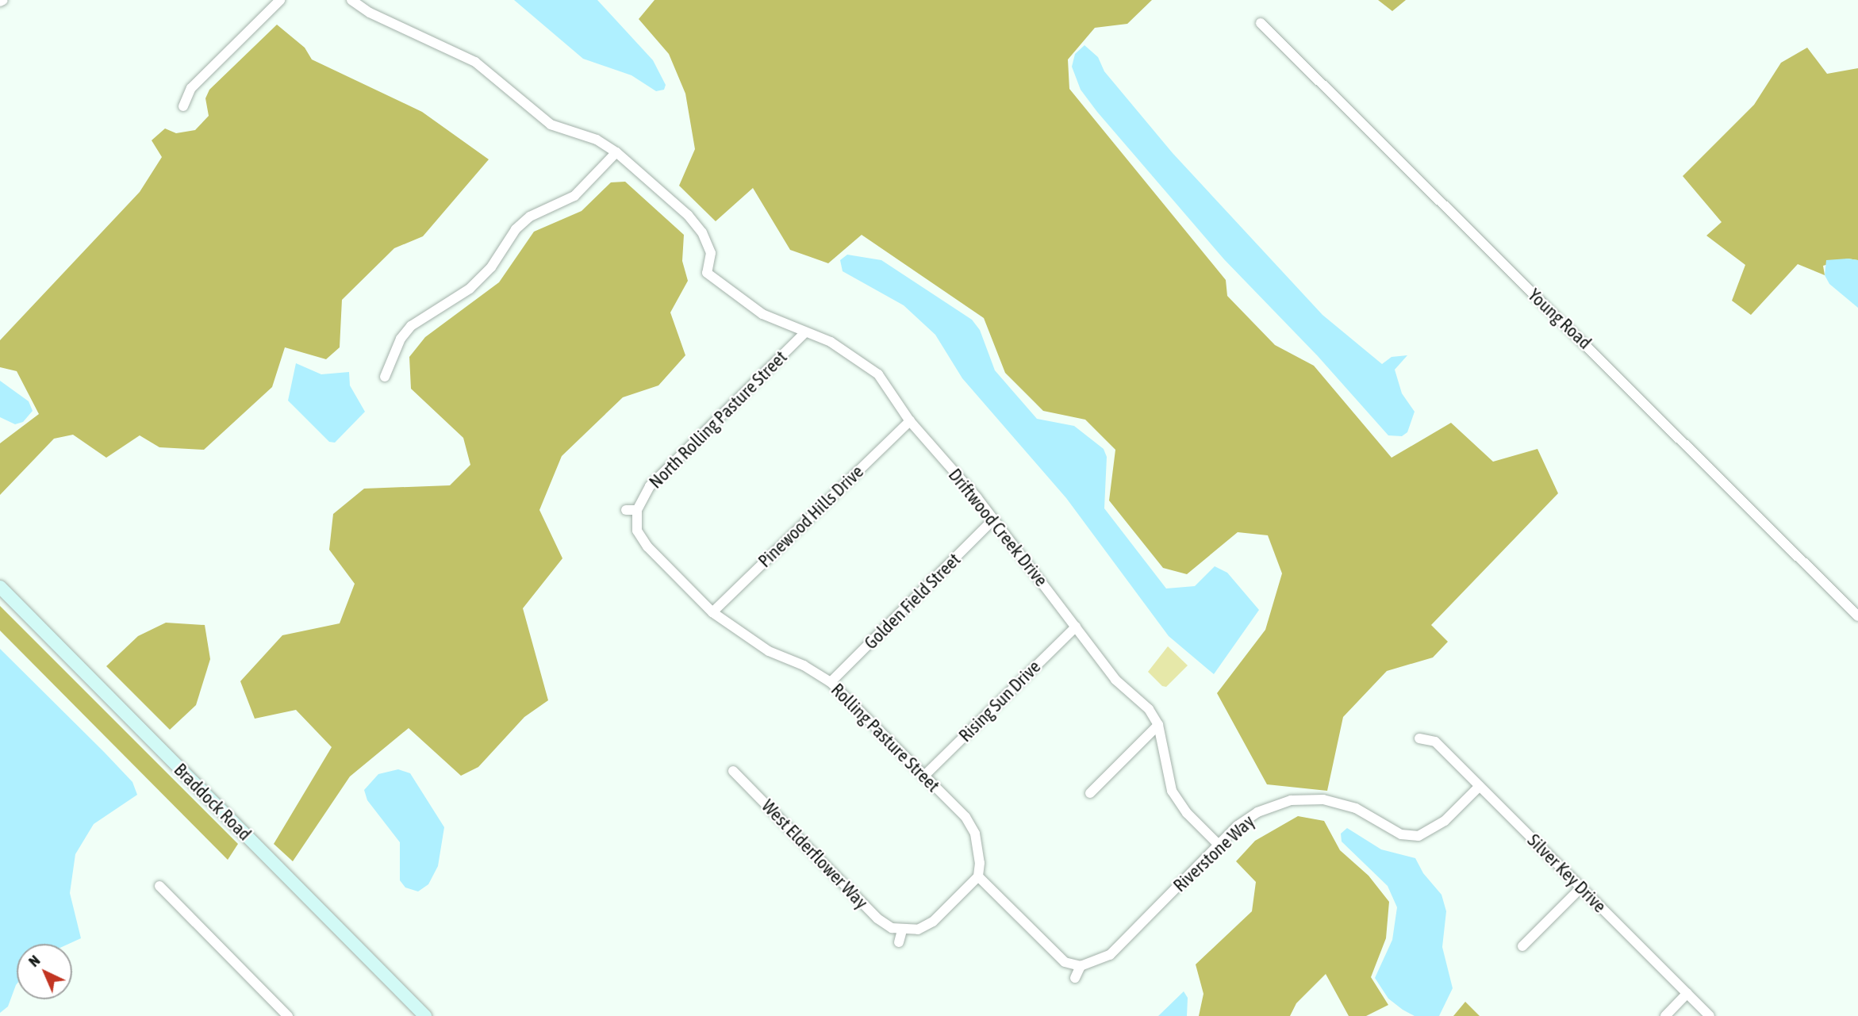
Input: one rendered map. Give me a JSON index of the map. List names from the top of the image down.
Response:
{
  "streets": {
    "street": [
      "Young Road",
      "North Rolling Pasture Street",
      "Pinewood Hills Drive",
      "Driftwood Creek Drive",
      "Golden Field Street",
      "Rising Sun Drive",
      "Rolling Pasture Street",
      "Braddock Road",
      "Riverstone Way",
      "West Elderflower Way",
      "Silver Key Drive"
    ]
  },
  "crossings": [
    ["North Rolling Pasture Street", "Driftwood Creek Drive"],
    ["North Rolling Pasture Street", "Rolling Pasture Street"],
    ["Pinewood Hills Drive", "Driftwood Creek Drive"],
    ["Pinewood Hills Drive", "Rolling Pasture Street"],
    ["Driftwood Creek Drive", "Golden Field Street"],
    ["Driftwood Creek Drive", "Rising Sun Drive"],
    ["Driftwood Creek Drive", "Riverstone Way"],
    ["Golden Field Street", "Rolling Pasture Street"],
    ["Rising Sun Drive", "Rolling Pasture Street"],
    ["Riverstone Way", "Silver Key Drive"]
  ],
  "north": "top left"
}
